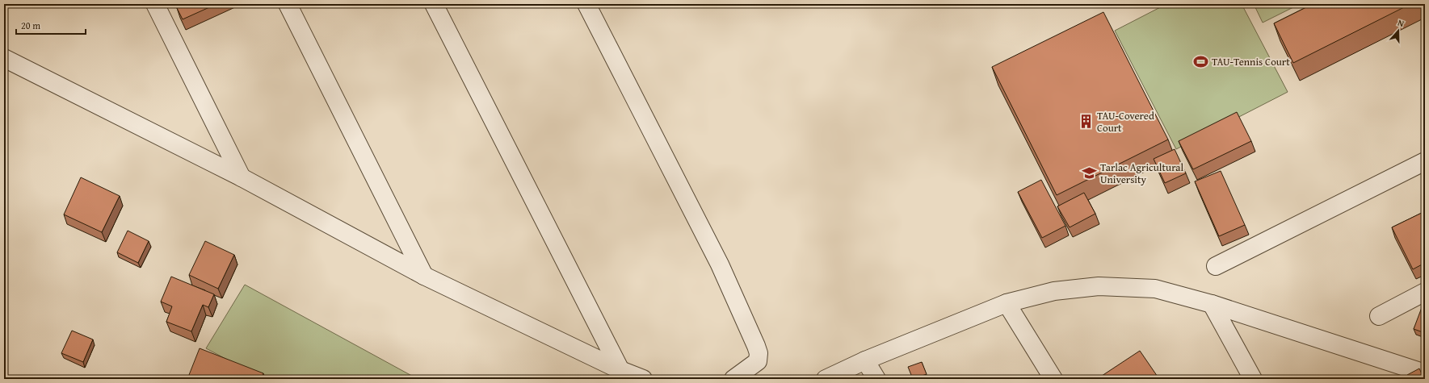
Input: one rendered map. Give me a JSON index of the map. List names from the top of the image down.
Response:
{
  "places": {
    "sports": ["TAU-Tennis Court"],
    "building": ["TAU-Covered Court"],
    "school or university": ["Tarlac Agricultural University"]
  },
  "scale_bar": "20 m",
  "north": "top"
}
